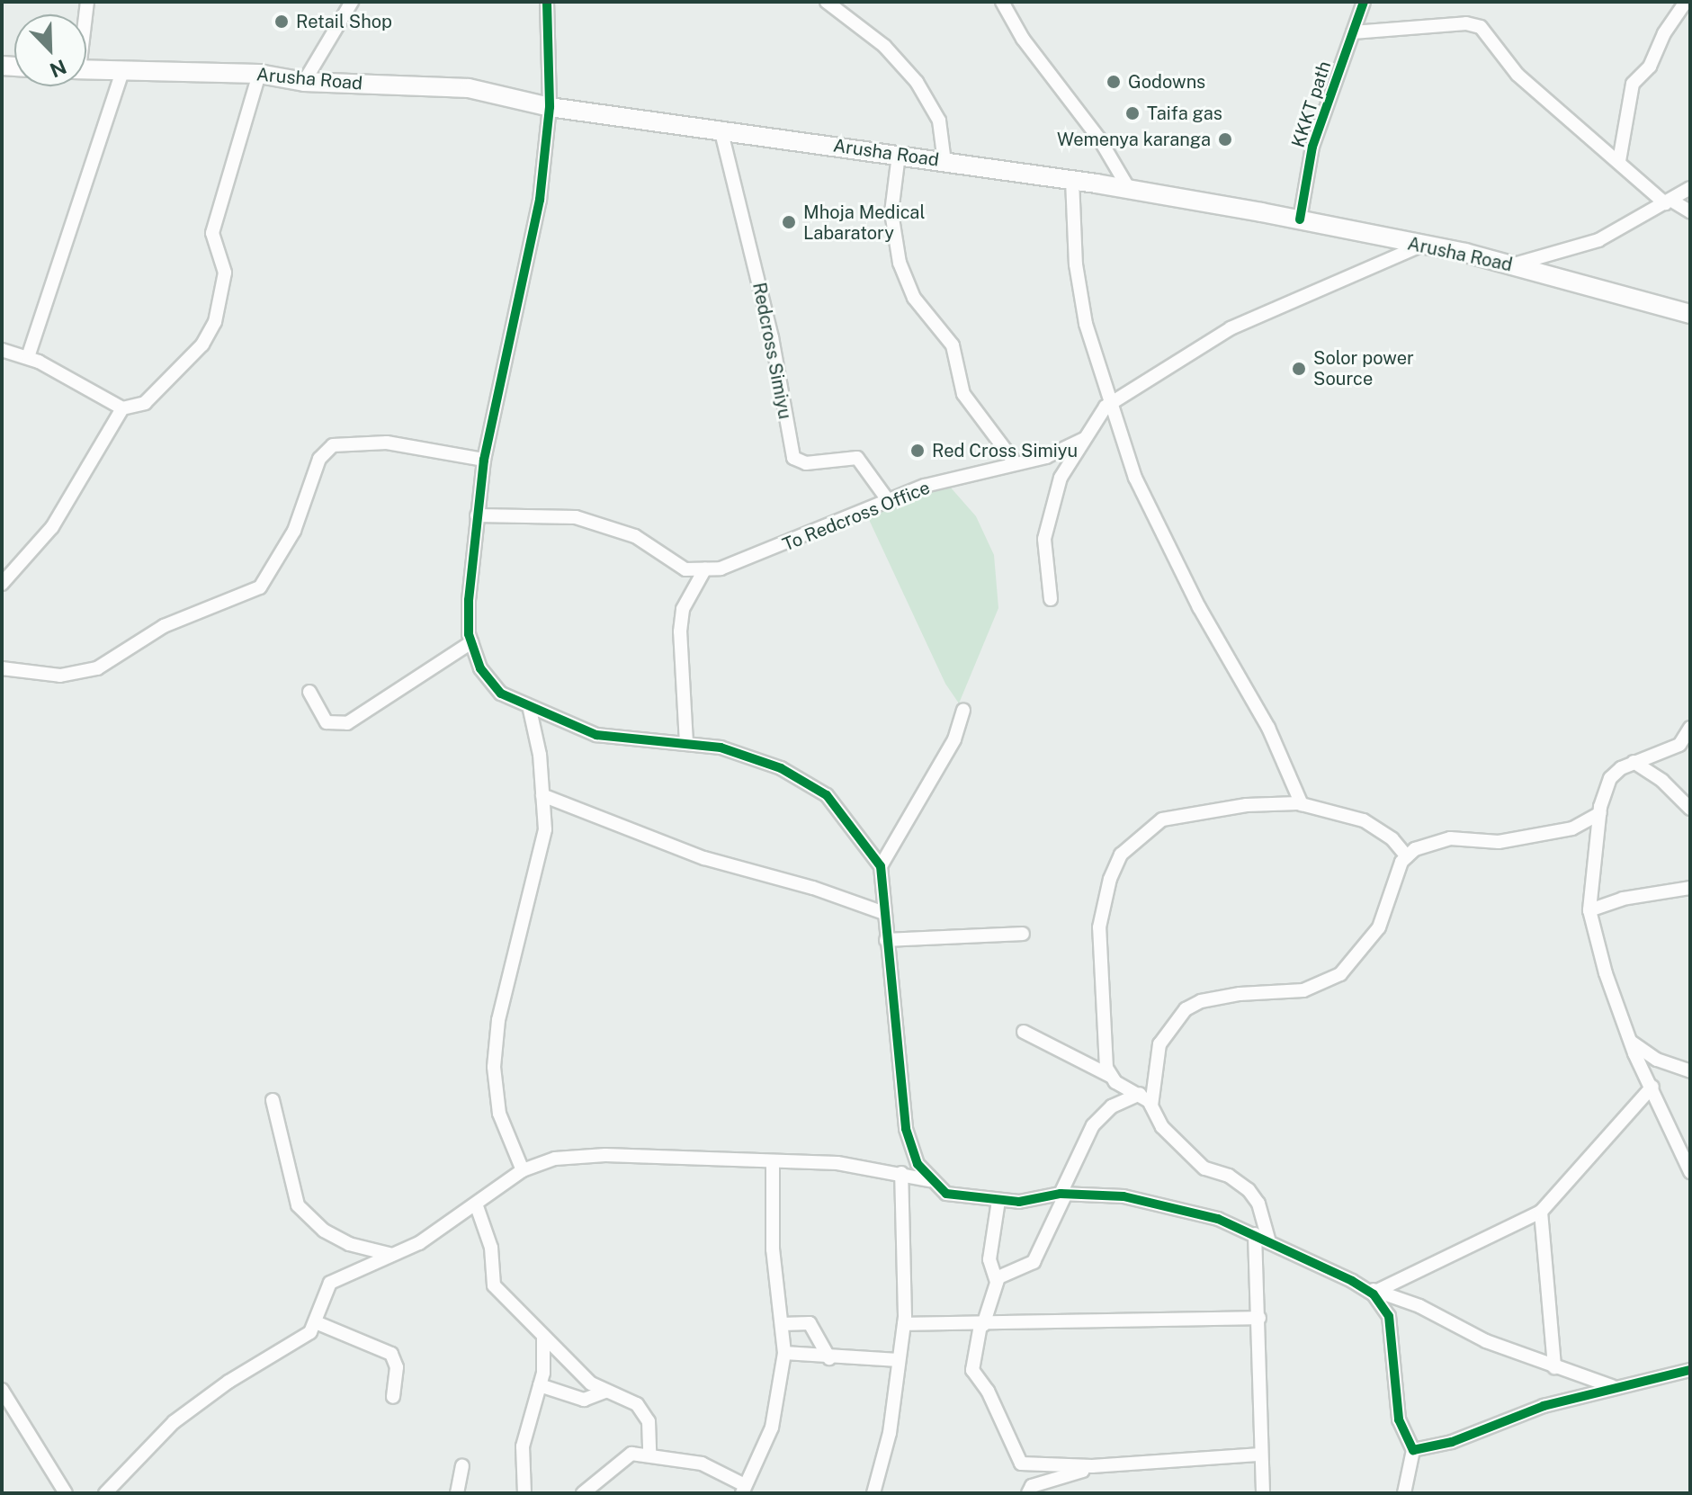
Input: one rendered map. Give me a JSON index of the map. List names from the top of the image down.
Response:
{
  "streets": {
    "main road": ["Arusha Road"],
    "street": ["KKKT path", "Redcross Simiyu", "To Redcross Office"]
  },
  "crossings": [
    ["Arusha Road", "KKKT path"],
    ["Arusha Road", "Redcross Simiyu"],
    ["Arusha Road", "To Redcross Office"],
    ["Redcross Simiyu", "To Redcross Office"]
  ],
  "places": [
    "Retail Shop",
    "Godowns",
    "Taifa gas",
    "Wemenya karanga",
    "Mhoja Medical Labaratory",
    "Solor power Source",
    "Red Cross Simiyu"
  ],
  "north": "bottom right"
}
